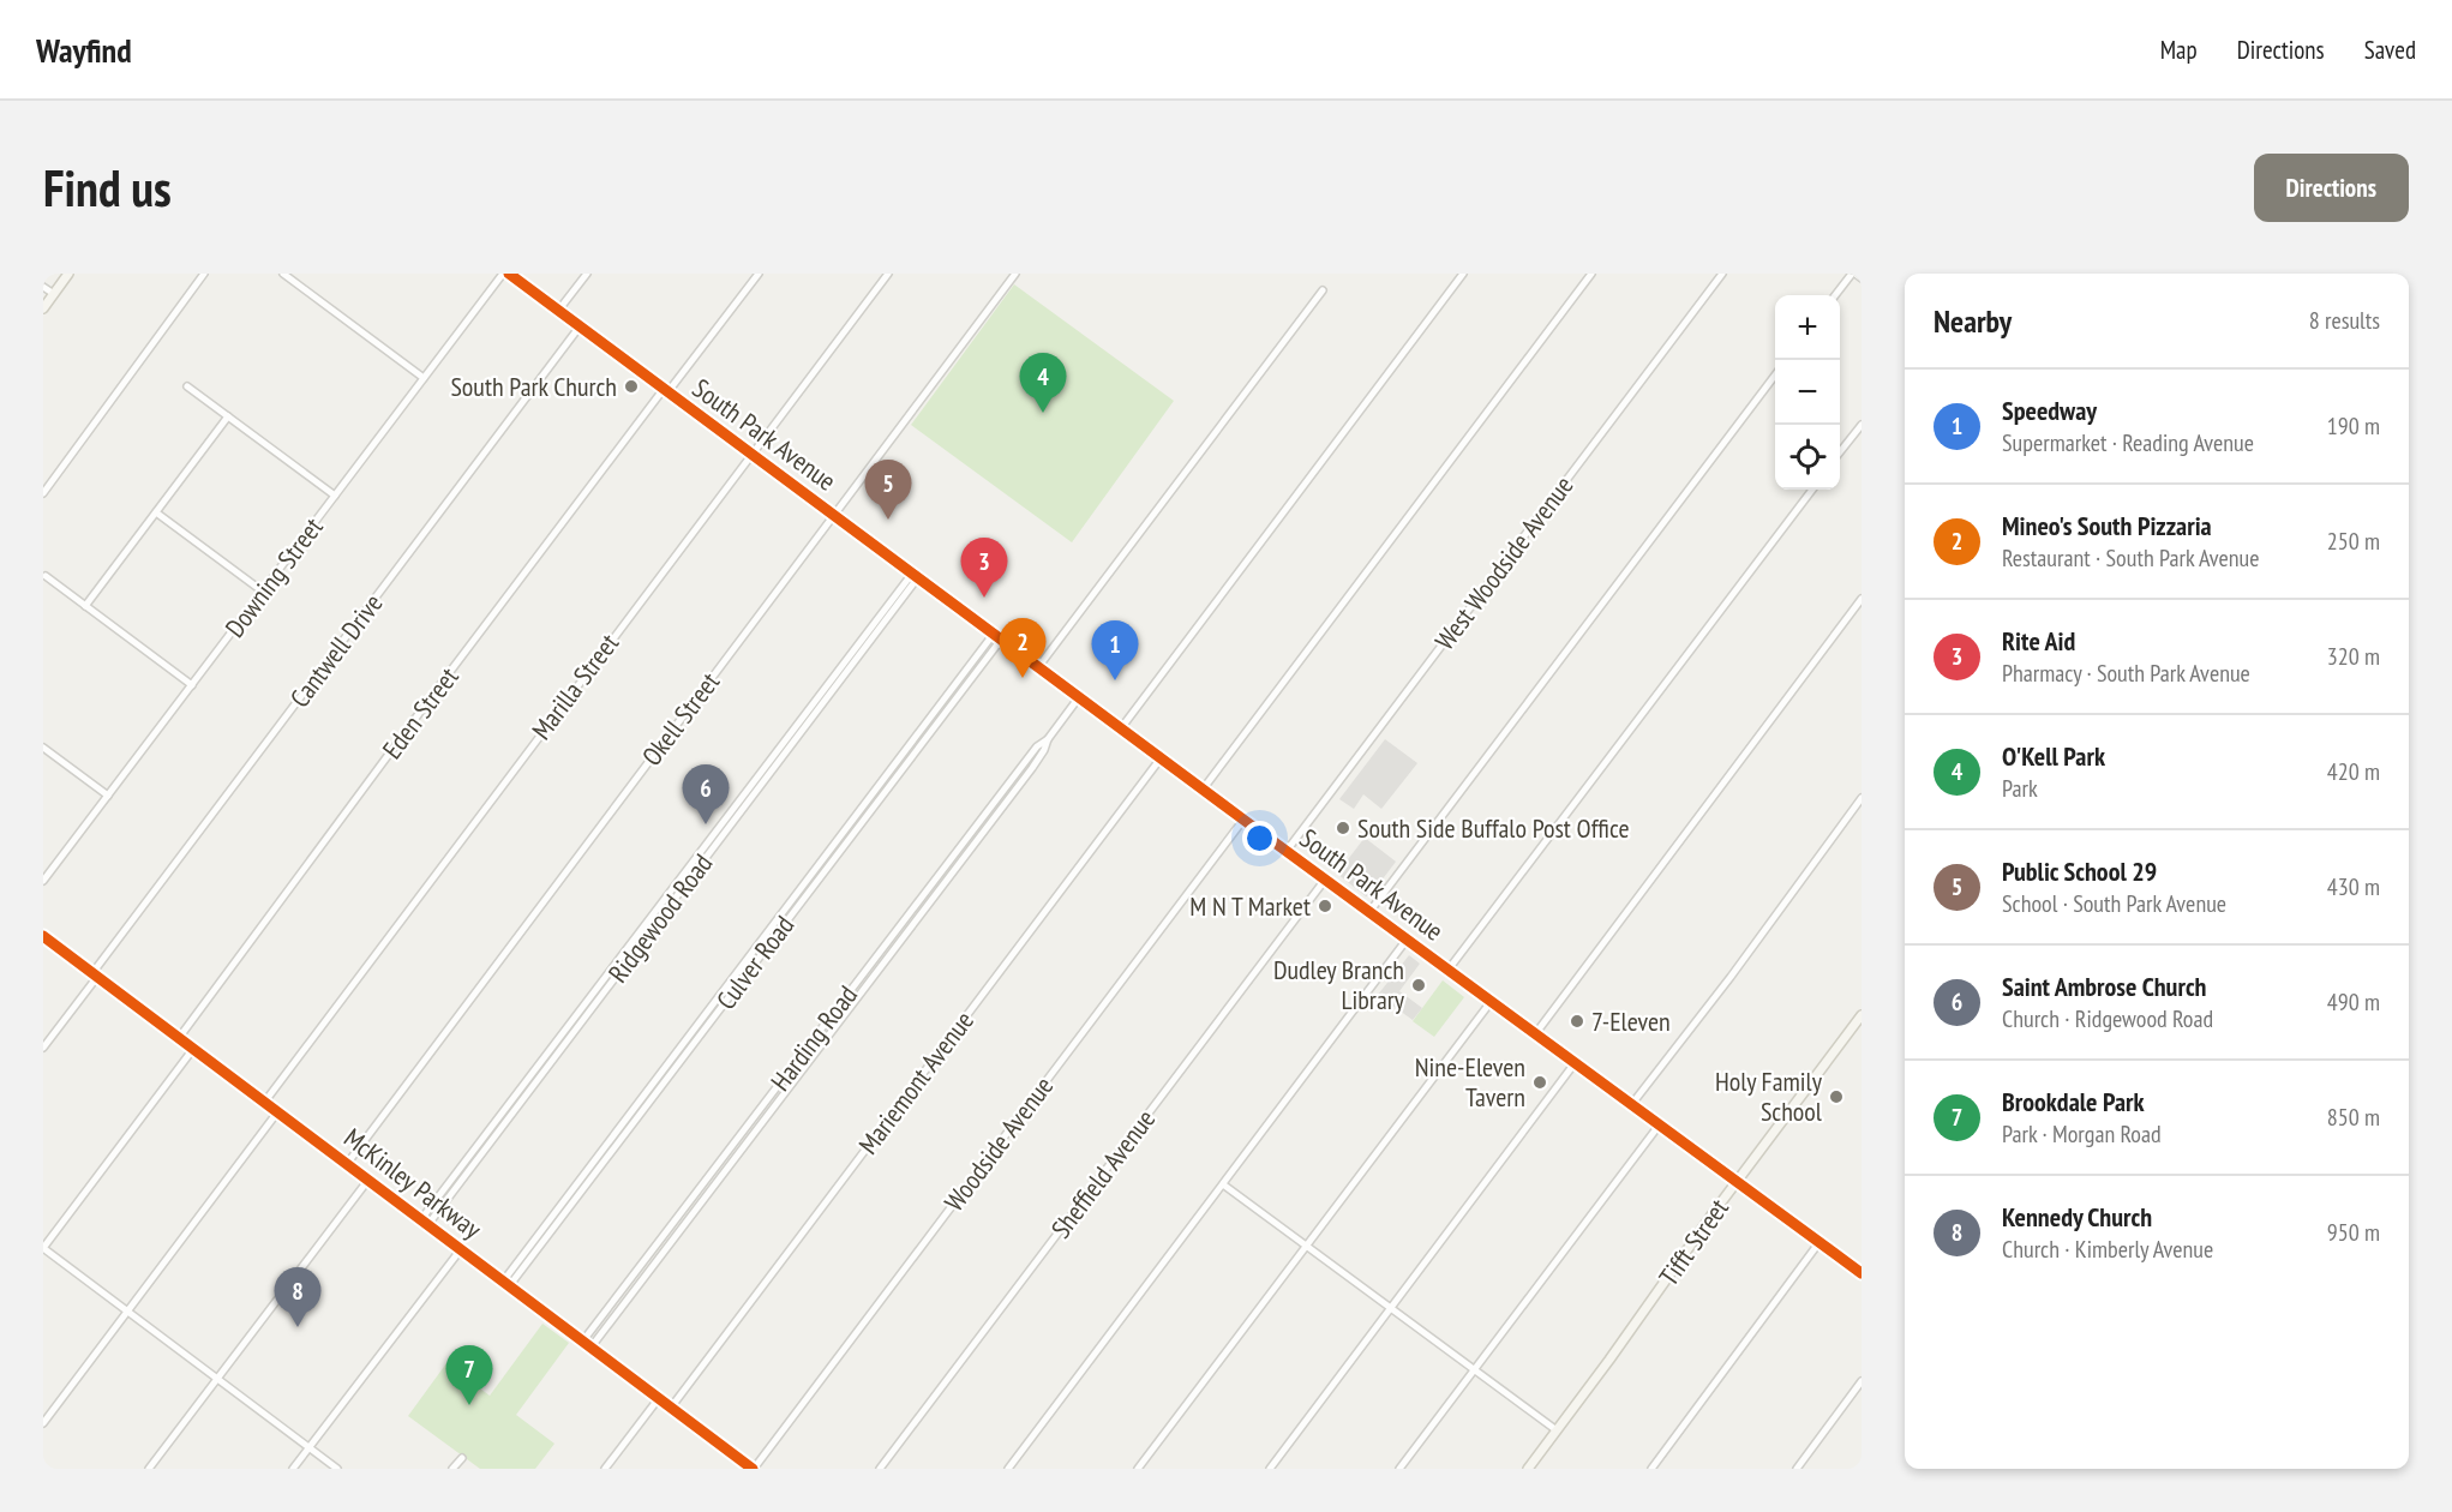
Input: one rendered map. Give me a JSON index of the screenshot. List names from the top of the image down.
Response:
{
  "streets": {
    "main road": ["South Park Avenue"],
    "street": [
      "West Woodside Avenue",
      "Downing Street",
      "Cantwell Drive",
      "Marilla Street",
      "Eden Street",
      "Okell Street",
      "Ridgewood Road",
      "Culver Road",
      "Harding Road",
      "Mariemont Avenue",
      "Woodside Avenue",
      "Sheffield Avenue",
      "McKinley Parkway",
      "Tifft Street"
    ]
  },
  "crossings": [
    ["South Park Avenue", "West Woodside Avenue"],
    ["South Park Avenue", "Downing Street"],
    ["South Park Avenue", "Cantwell Drive"],
    ["South Park Avenue", "Marilla Street"],
    ["South Park Avenue", "Eden Street"],
    ["South Park Avenue", "Okell Street"],
    ["South Park Avenue", "Ridgewood Road"],
    ["South Park Avenue", "Culver Road"],
    ["South Park Avenue", "Harding Road"],
    ["South Park Avenue", "Mariemont Avenue"],
    ["South Park Avenue", "Woodside Avenue"],
    ["South Park Avenue", "Sheffield Avenue"],
    ["South Park Avenue", "Tifft Street"],
    ["Cantwell Drive", "McKinley Parkway"],
    ["Marilla Street", "McKinley Parkway"],
    ["Eden Street", "McKinley Parkway"],
    ["Okell Street", "McKinley Parkway"],
    ["Ridgewood Road", "McKinley Parkway"],
    ["Culver Road", "McKinley Parkway"],
    ["Harding Road", "McKinley Parkway"],
    ["Mariemont Avenue", "McKinley Parkway"],
    ["Woodside Avenue", "McKinley Parkway"]
  ],
  "places": [
    "South Park Church",
    "South Side Buffalo Post Office",
    "M N T Market",
    "Dudley Branch Library",
    "7-Eleven",
    "Nine-Eleven Tavern",
    "Holy Family School"
  ],
  "page": {
    "header": "Wayfind",
    "nav": ["Map", "Directions", "Saved"],
    "buttons": "Directions",
    "title": "Find us",
    "heading": ["Nearby", "8 results"],
    "map_buttons": ["+", "−"],
    "pins": [
      "4",
      "5",
      "3",
      "2",
      "1",
      "6",
      "8",
      "7"
    ],
    "list": [
      {
        "mark": "1",
        "name": "Speedway",
        "note": "Supermarket · Reading Avenue",
        "value": "190 m"
      },
      {
        "mark": "2",
        "name": "Mineo's South Pizzaria",
        "note": "Restaurant · South Park Avenue",
        "value": "250 m"
      },
      {
        "mark": "3",
        "name": "Rite Aid",
        "note": "Pharmacy · South Park Avenue",
        "value": "320 m"
      },
      {
        "mark": "4",
        "name": "O'Kell Park",
        "note": "Park",
        "value": "420 m"
      },
      {
        "mark": "5",
        "name": "Public School 29",
        "note": "School · South Park Avenue",
        "value": "430 m"
      },
      {
        "mark": "6",
        "name": "Saint Ambrose Church",
        "note": "Church · Ridgewood Road",
        "value": "490 m"
      },
      {
        "mark": "7",
        "name": "Brookdale Park",
        "note": "Park · Morgan Road",
        "value": "850 m"
      },
      {
        "mark": "8",
        "name": "Kennedy Church",
        "note": "Church · Kimberly Avenue",
        "value": "950 m"
      }
    ]
  }
}
